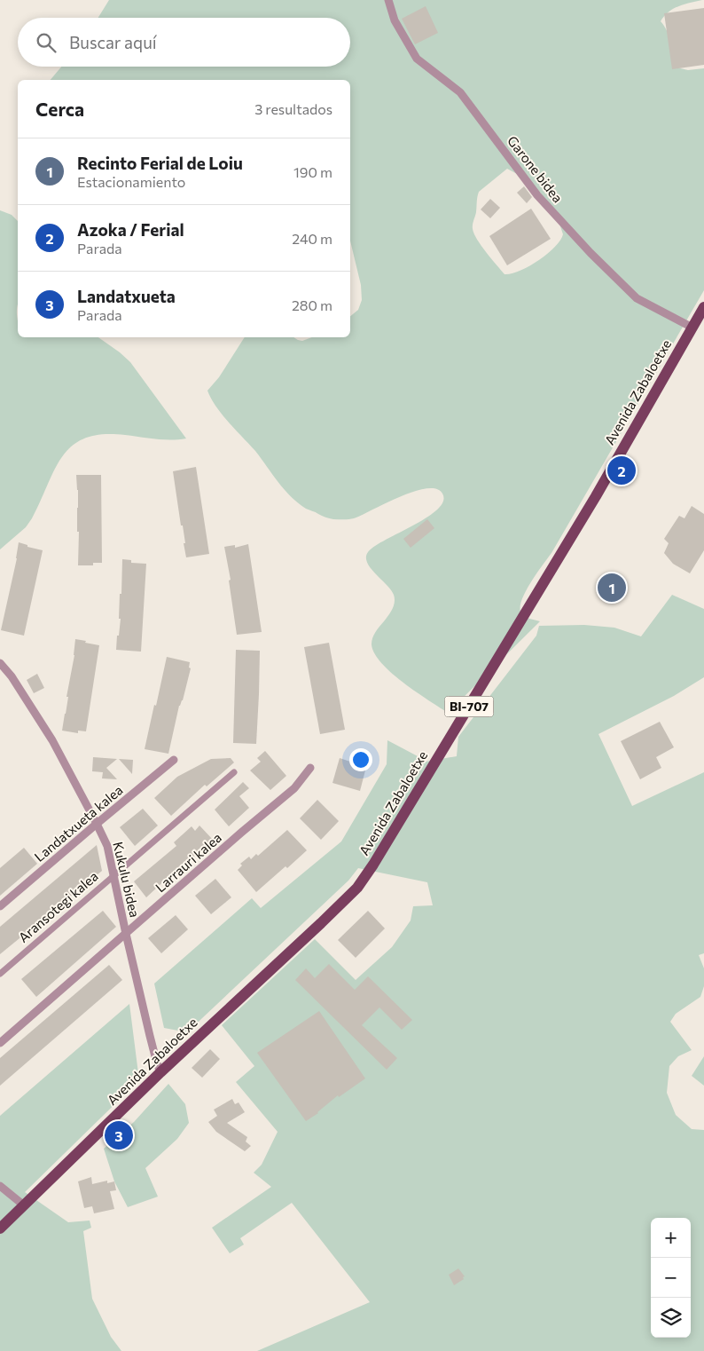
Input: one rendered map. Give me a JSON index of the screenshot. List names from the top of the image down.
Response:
{
  "streets": {
    "main road": ["Avenida Zabaloetxe", "BI-707"],
    "street": [
      "Garone bidea",
      "Landatxueta kalea",
      "Larrauri kalea",
      "Kukulu bidea",
      "Aransotegi kalea"
    ]
  },
  "crossings": [
    ["Garone bidea", "Avenida Zabaloetxe"],
    ["Avenida Zabaloetxe", "Kukulu bidea"],
    ["Landatxueta kalea", "Kukulu bidea"],
    ["Larrauri kalea", "Kukulu bidea"],
    ["Kukulu bidea", "Aransotegi kalea"]
  ],
  "page": {
    "search": "Buscar aquí",
    "heading": ["Cerca", "3 resultados"],
    "list": [
      {
        "mark": "1",
        "name": "Recinto Ferial de Loiu",
        "note": "Estacionamiento",
        "value": "190 m"
      },
      {
        "mark": "2",
        "name": "Azoka / Ferial",
        "note": "Parada",
        "value": "240 m"
      },
      {
        "mark": "3",
        "name": "Landatxueta",
        "note": "Parada",
        "value": "280 m"
      }
    ],
    "pins": ["2", "1", "3"],
    "map_buttons": ["+", "−"]
  }
}
